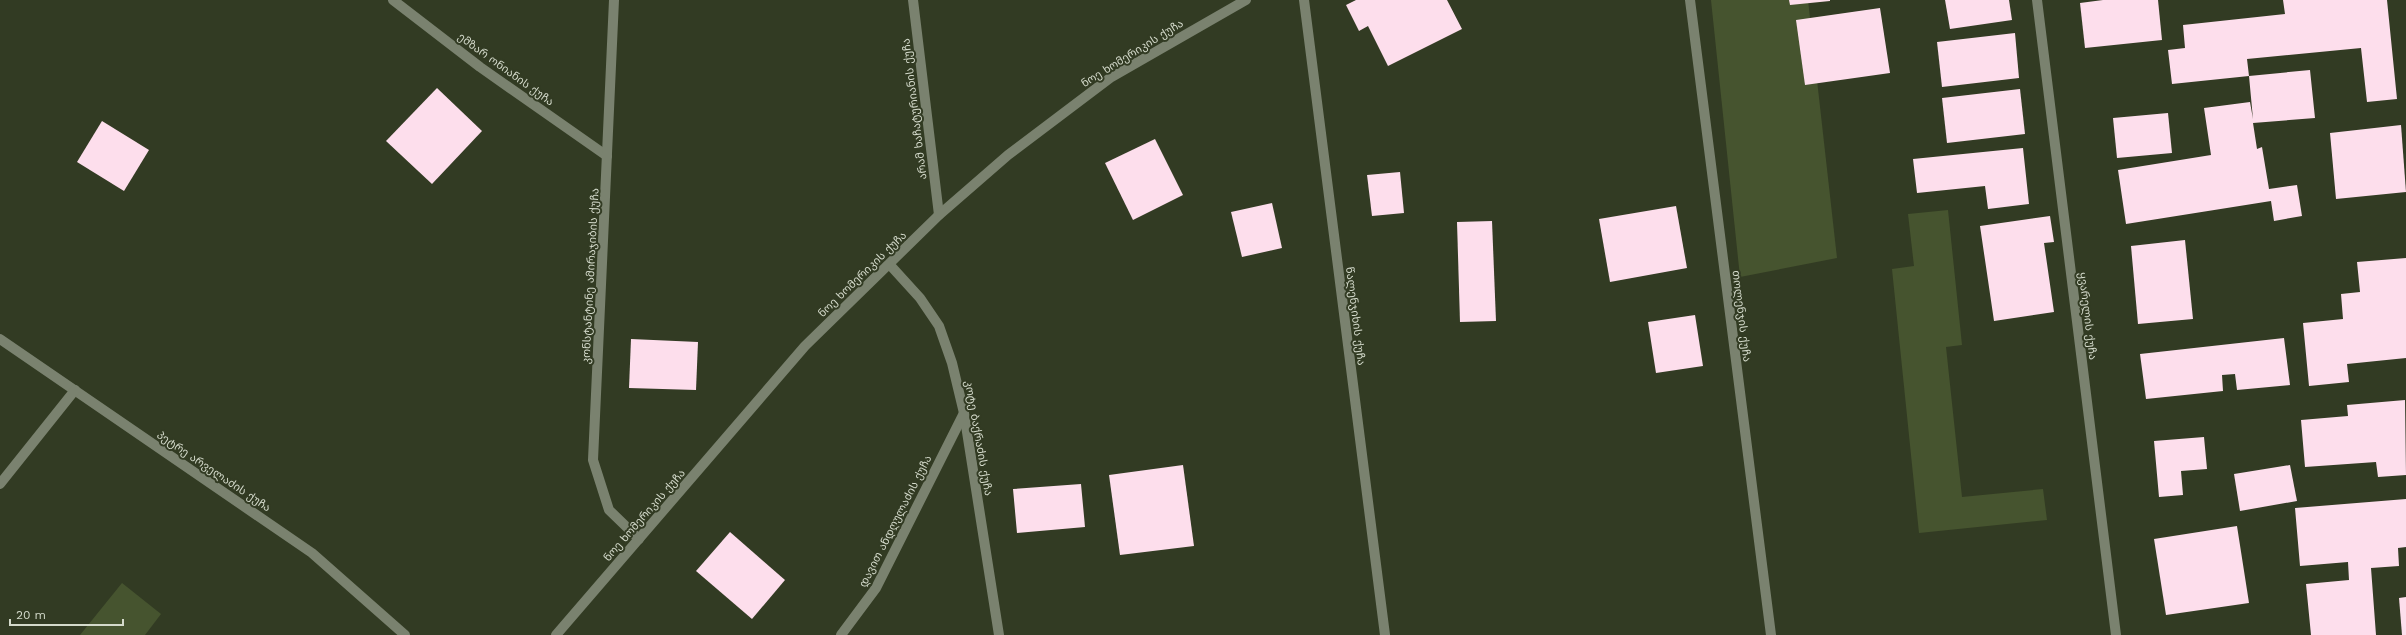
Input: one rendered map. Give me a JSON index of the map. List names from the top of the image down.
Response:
{
  "streets": {
    "street": [
      "ნოე ხომერიკის ქუჩა",
      "ემზარ ონიანის ქუჩა",
      "არამ ხაჩატურიანის ქუჩა",
      "კონსტანტინე ამირაჯიბის ქუჩა",
      "წალენჯიხის ქუჩა",
      "თოლენჯის ქუჩა",
      "ყვარელის ქუჩა",
      "კოტე ბაქრაძის ქუჩა",
      "პეტრე არველაძის ქუჩა",
      "დავით ანდღულაძის ქუჩა"
    ]
  },
  "crossings": [
    ["ნოე ხომერიკის ქუჩა", "არამ ხაჩატურიანის ქუჩა"],
    ["ნოე ხომერიკის ქუჩა", "კონსტანტინე ამირაჯიბის ქუჩა"],
    ["ნოე ხომერიკის ქუჩა", "კოტე ბაქრაძის ქუჩა"],
    ["ემზარ ონიანის ქუჩა", "კონსტანტინე ამირაჯიბის ქუჩა"],
    ["კოტე ბაქრაძის ქუჩა", "დავით ანდღულაძის ქუჩა"]
  ],
  "scale_bar": "20 m"
}
